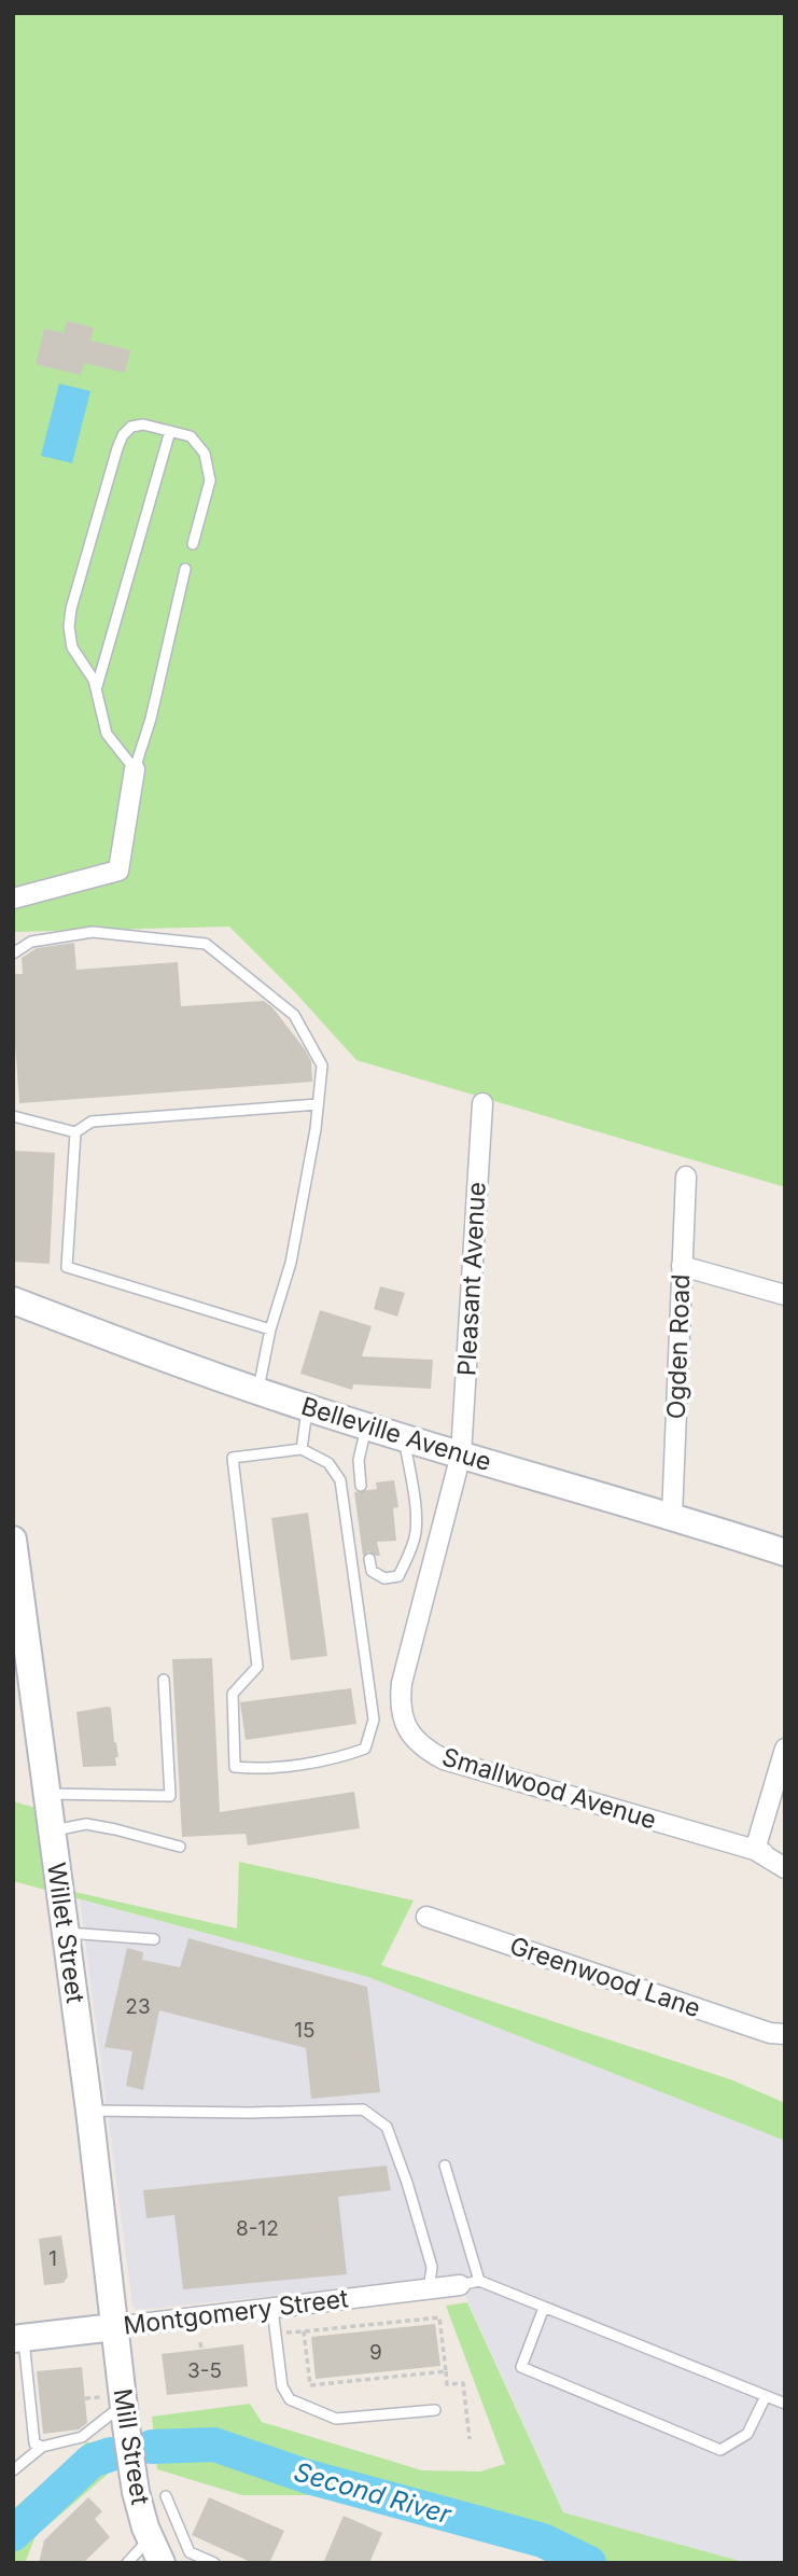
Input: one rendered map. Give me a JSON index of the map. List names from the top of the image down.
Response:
{
  "streets": {
    "street": [
      "Pleasant Avenue",
      "Ogden Road",
      "Belleville Avenue",
      "Smallwood Avenue",
      "Willet Street",
      "Greenwood Lane",
      "Montgomery Street",
      "Mill Street"
    ]
  },
  "crossings": [
    ["Pleasant Avenue", "Belleville Avenue"],
    ["Pleasant Avenue", "Smallwood Avenue"],
    ["Ogden Road", "Belleville Avenue"],
    ["Belleville Avenue", "Smallwood Avenue"],
    ["Willet Street", "Montgomery Street"],
    ["Willet Street", "Mill Street"],
    ["Montgomery Street", "Mill Street"]
  ],
  "water": ["Second River"],
  "house_numbers": [
    "23",
    "15",
    "8-12",
    "1",
    "9",
    "3-5"
  ]
}
